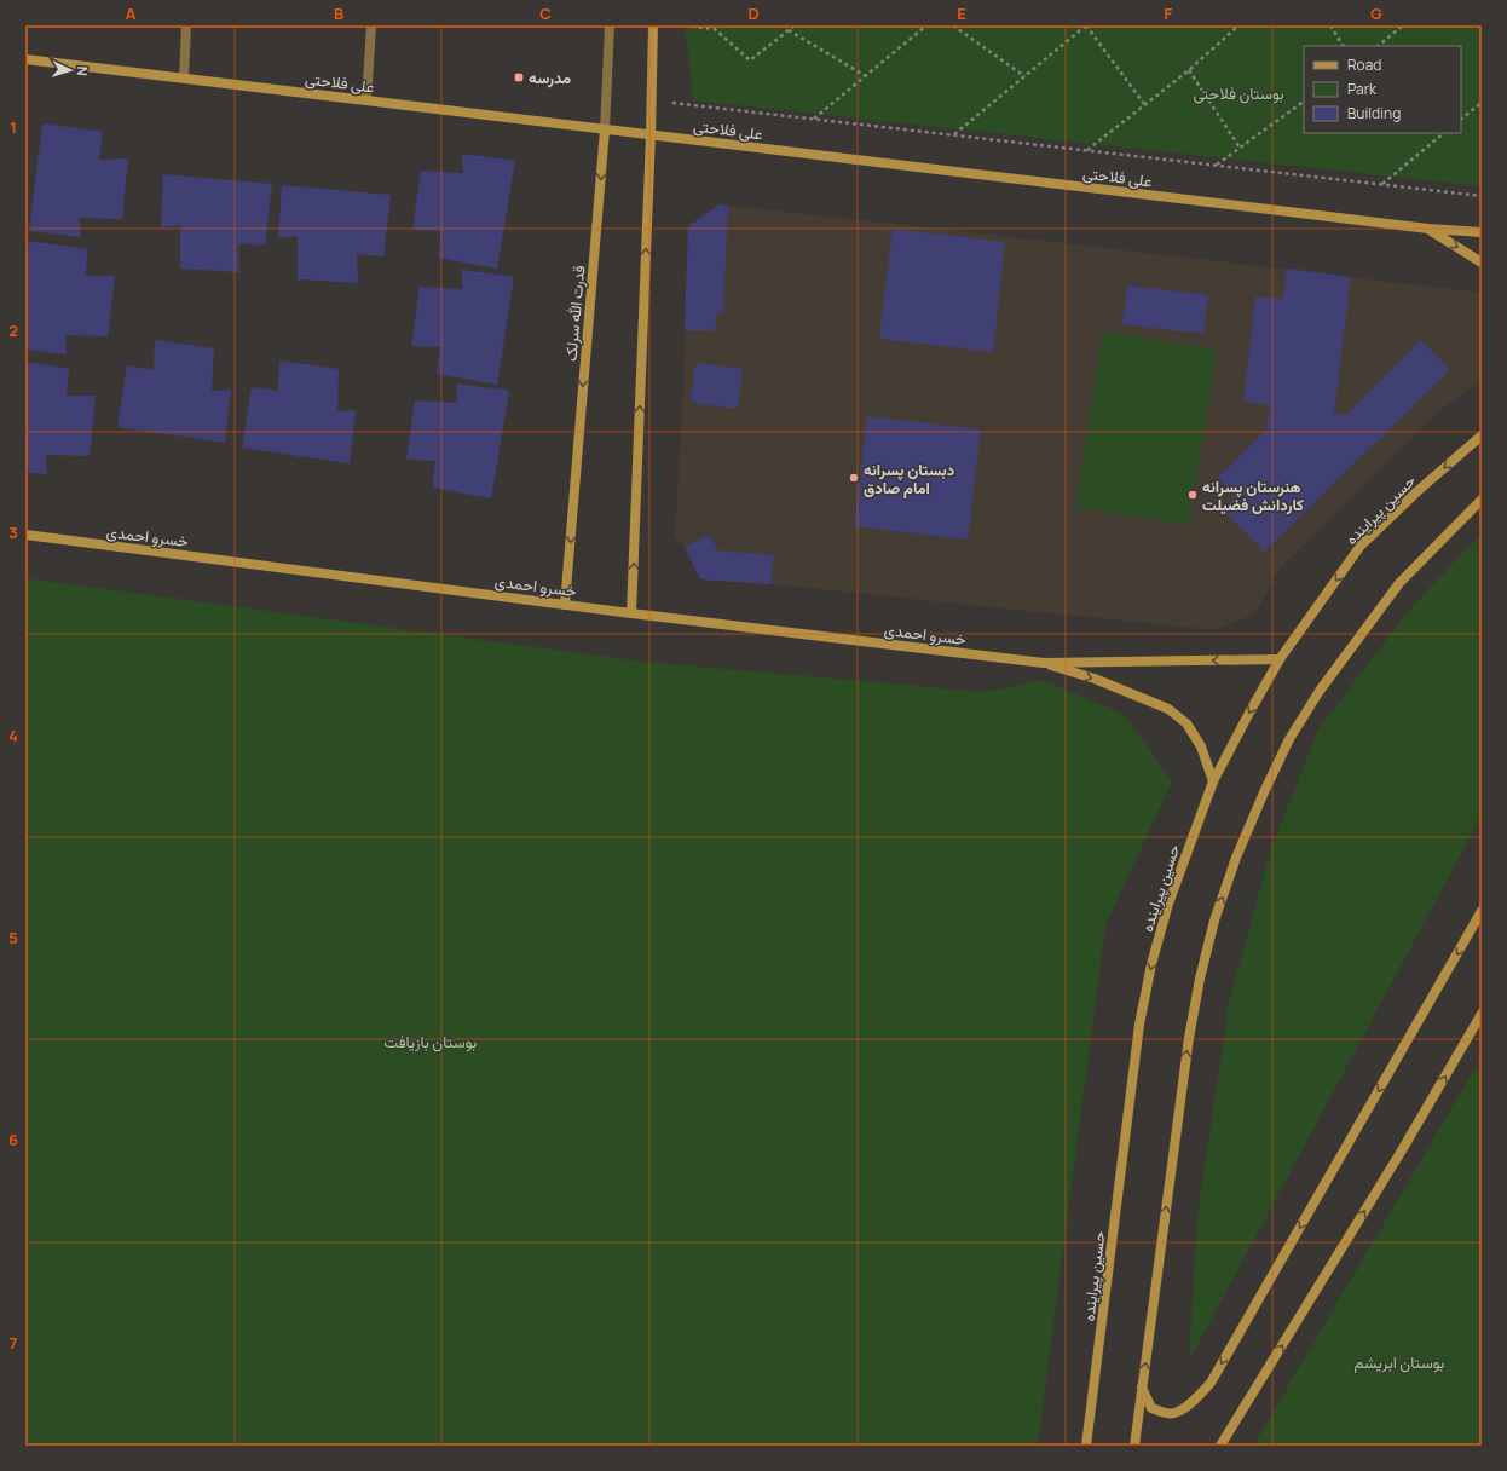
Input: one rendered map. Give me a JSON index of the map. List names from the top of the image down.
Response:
{
  "streets": {
    "street": [
      "علی فلاحتی",
      "قدرت الله سرلک",
      "حسین پیراینده",
      "خسرو احمدی"
    ]
  },
  "crossings": [
    ["علی فلاحتی", "قدرت الله سرلک"],
    ["قدرت الله سرلک", "خسرو احمدی"]
  ],
  "parks": ["بوستان فلاحتی", "بوستان بازیافت", "بوستان ابریشم"],
  "places": {
    "transit": ["مدرسه"],
    "other": ["دبستان پسرانه امام صادق", "هنرستان پسرانه کاردانش فضیلت"]
  },
  "legend": ["Road", "Park", "Building"],
  "north": "right",
  "grid": {
    "columns": [
      "A",
      "B",
      "C",
      "D",
      "E",
      "F",
      "G"
    ],
    "rows": [
      "1",
      "2",
      "3",
      "4",
      "5",
      "6",
      "7"
    ]
  }
}
